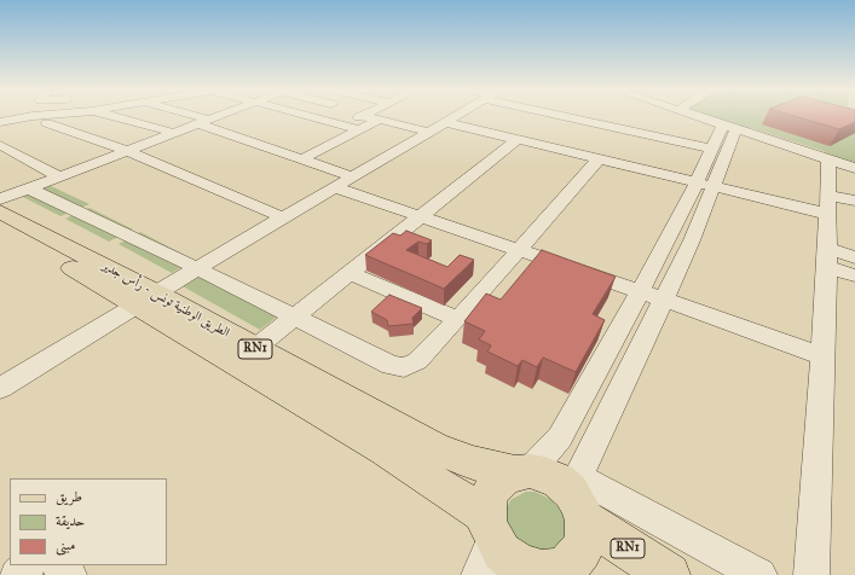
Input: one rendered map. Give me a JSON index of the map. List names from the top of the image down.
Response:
{
  "streets": {
    "main road": ["الطريق الوطنية تونس - رأس جدير", "RN1"]
  },
  "crossings": [
    ["الطريق الوطنية تونس - رأس جدير", "RN1"]
  ],
  "legend": ["طريق", "حديقة", "مبنى"]
}
